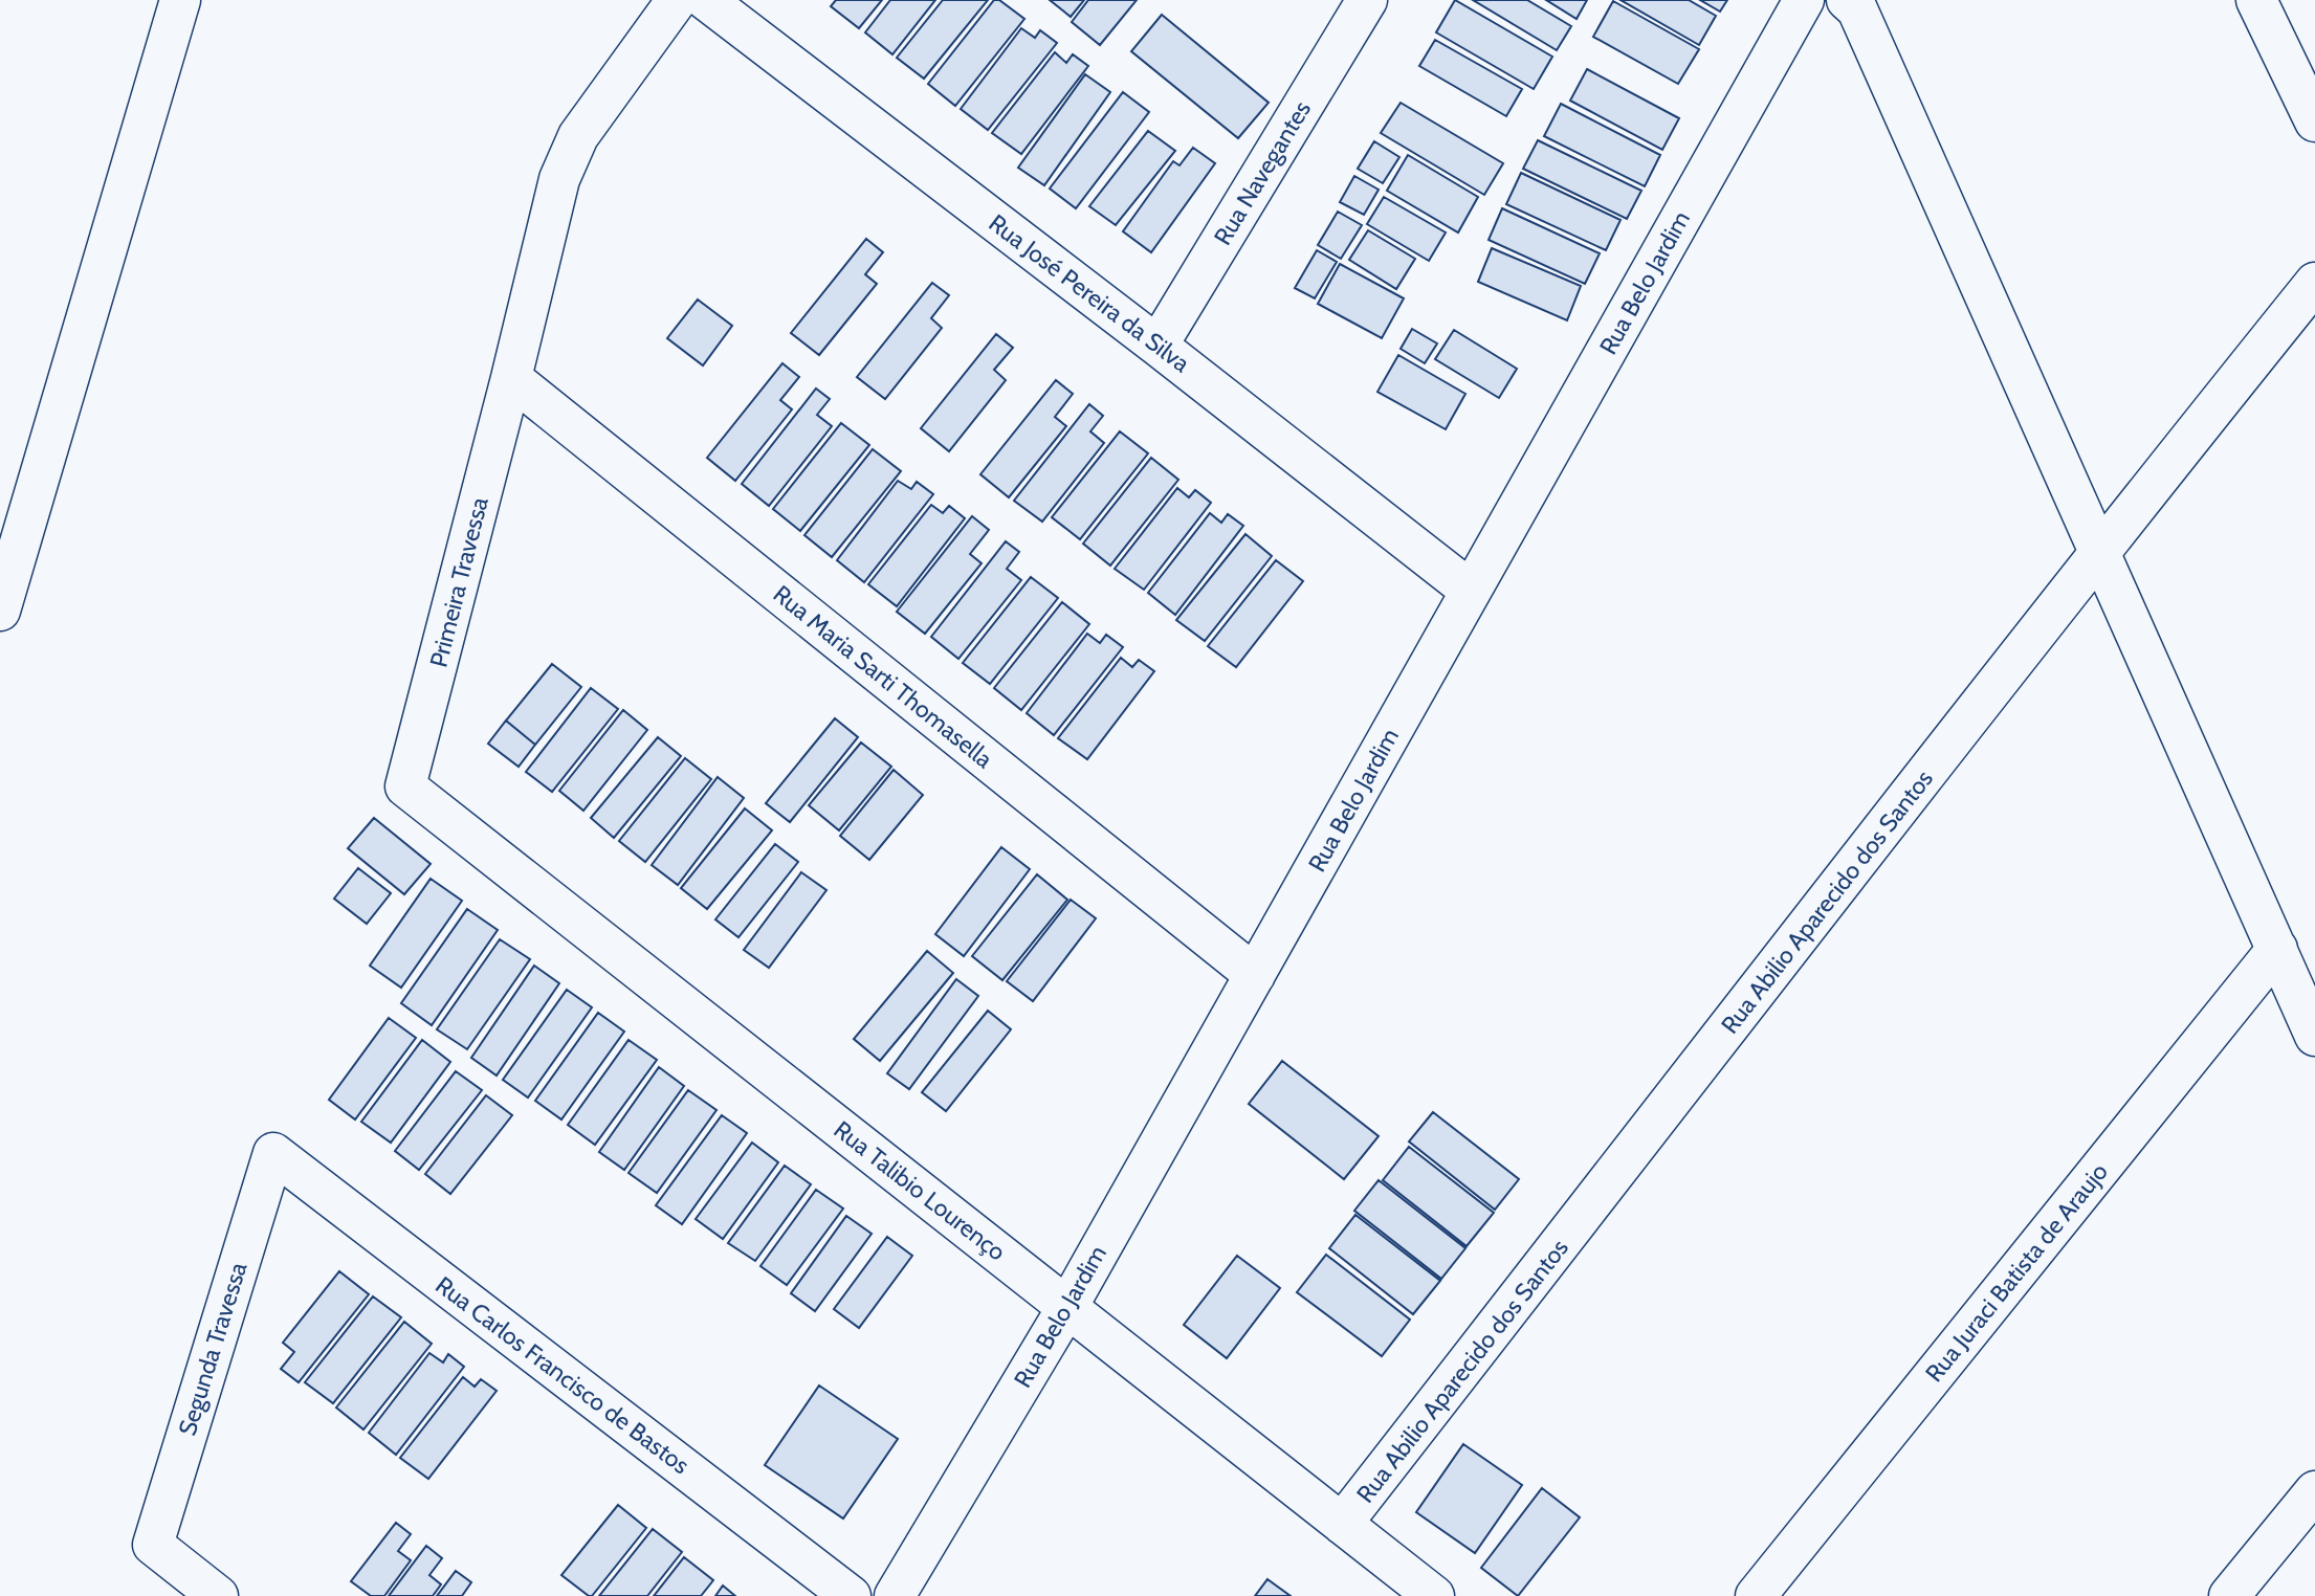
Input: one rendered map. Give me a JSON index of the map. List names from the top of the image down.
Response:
{
  "streets": {
    "street": [
      "Rua Navegantes",
      "Rua Belo Jardim",
      "Rua José Pereira da Silva",
      "Primeira Travessa",
      "Rua Maria Sarti Thomasella",
      "Rua Abilio Aparecido dos Santos",
      "Rua Talibio Lourenço",
      "Rua Juraci Batista de Araujo",
      "Segunda Travessa",
      "Rua Carlos Francisco de Bastos"
    ]
  },
  "crossings": [
    ["Rua Navegantes", "Rua José Pereira da Silva"],
    ["Rua Belo Jardim", "Rua José Pereira da Silva"],
    ["Rua Belo Jardim", "Rua Maria Sarti Thomasella"],
    ["Rua Belo Jardim", "Rua Talibio Lourenço"],
    ["Primeira Travessa", "Rua Maria Sarti Thomasella"],
    ["Primeira Travessa", "Rua Talibio Lourenço"],
    ["Rua Abilio Aparecido dos Santos", "Rua Talibio Lourenço"],
    ["Segunda Travessa", "Rua Carlos Francisco de Bastos"]
  ]
}
